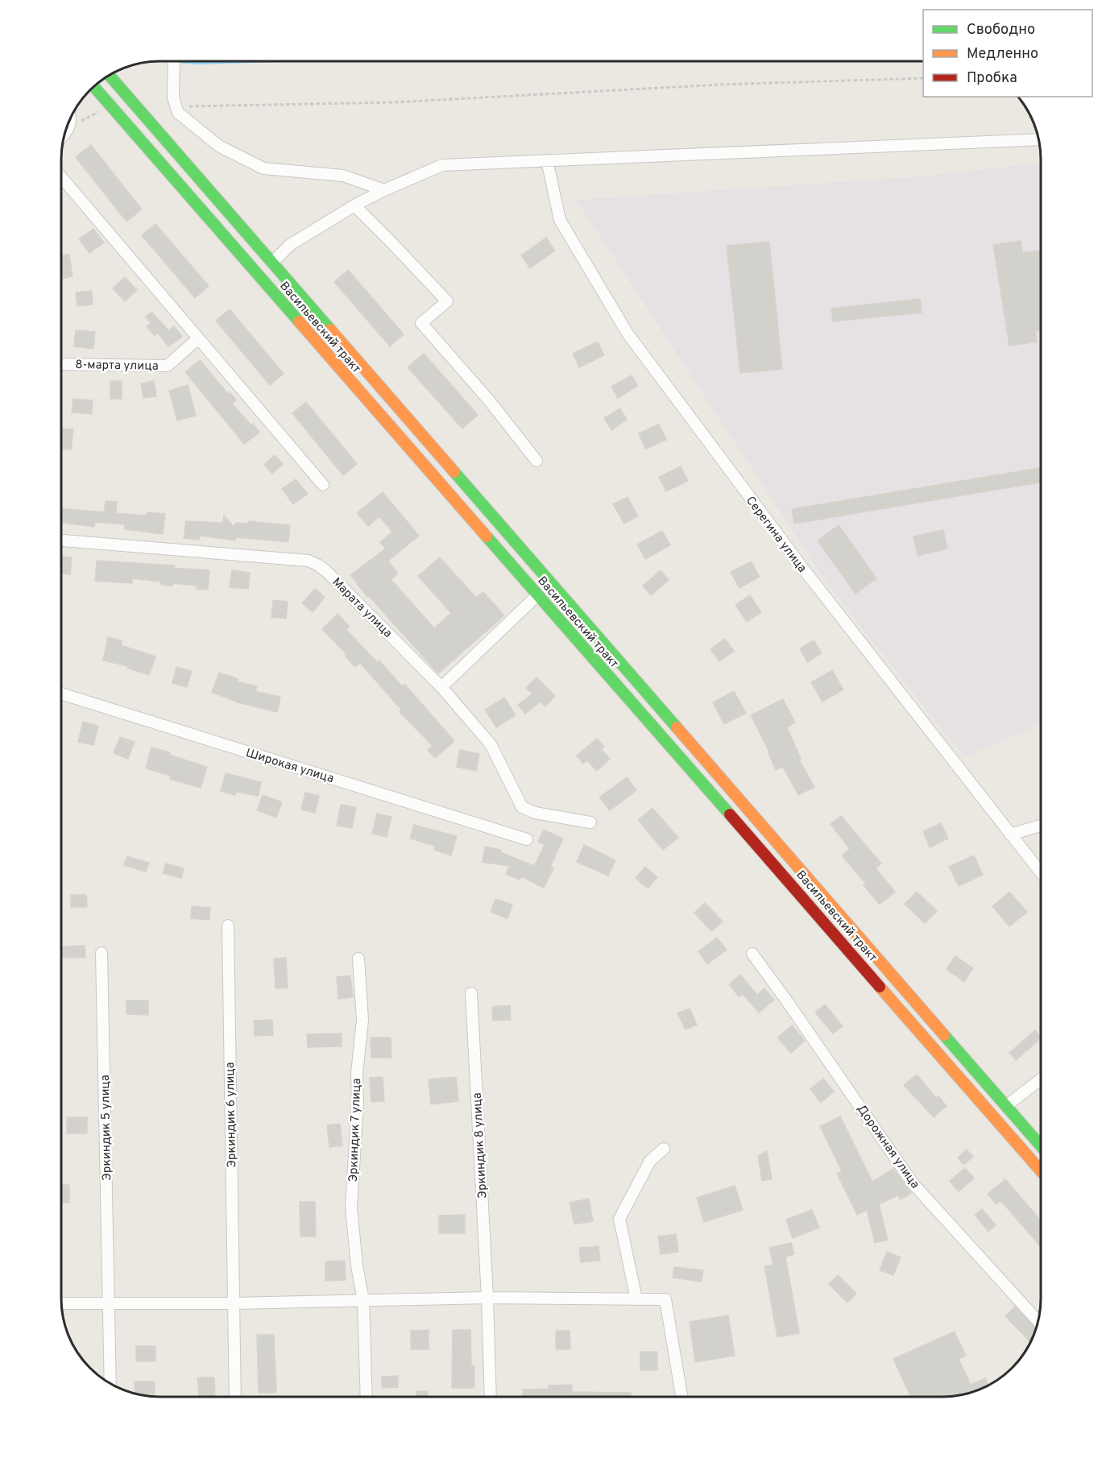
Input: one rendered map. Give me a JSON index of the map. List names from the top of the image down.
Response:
{
  "streets": {
    "main road": ["Васильевский тракт"],
    "street": [
      "8-марта улица",
      "Серегина улица",
      "Марата улица",
      "Широкая улица",
      "Эркиндик 6 улица",
      "Эркиндик 5 улица",
      "Эркиндик 7 улица",
      "Эркиндик 8 улица",
      "Дорожная улица"
    ]
  },
  "legend": ["Свободно", "Медленно", "Пробка"]
}
